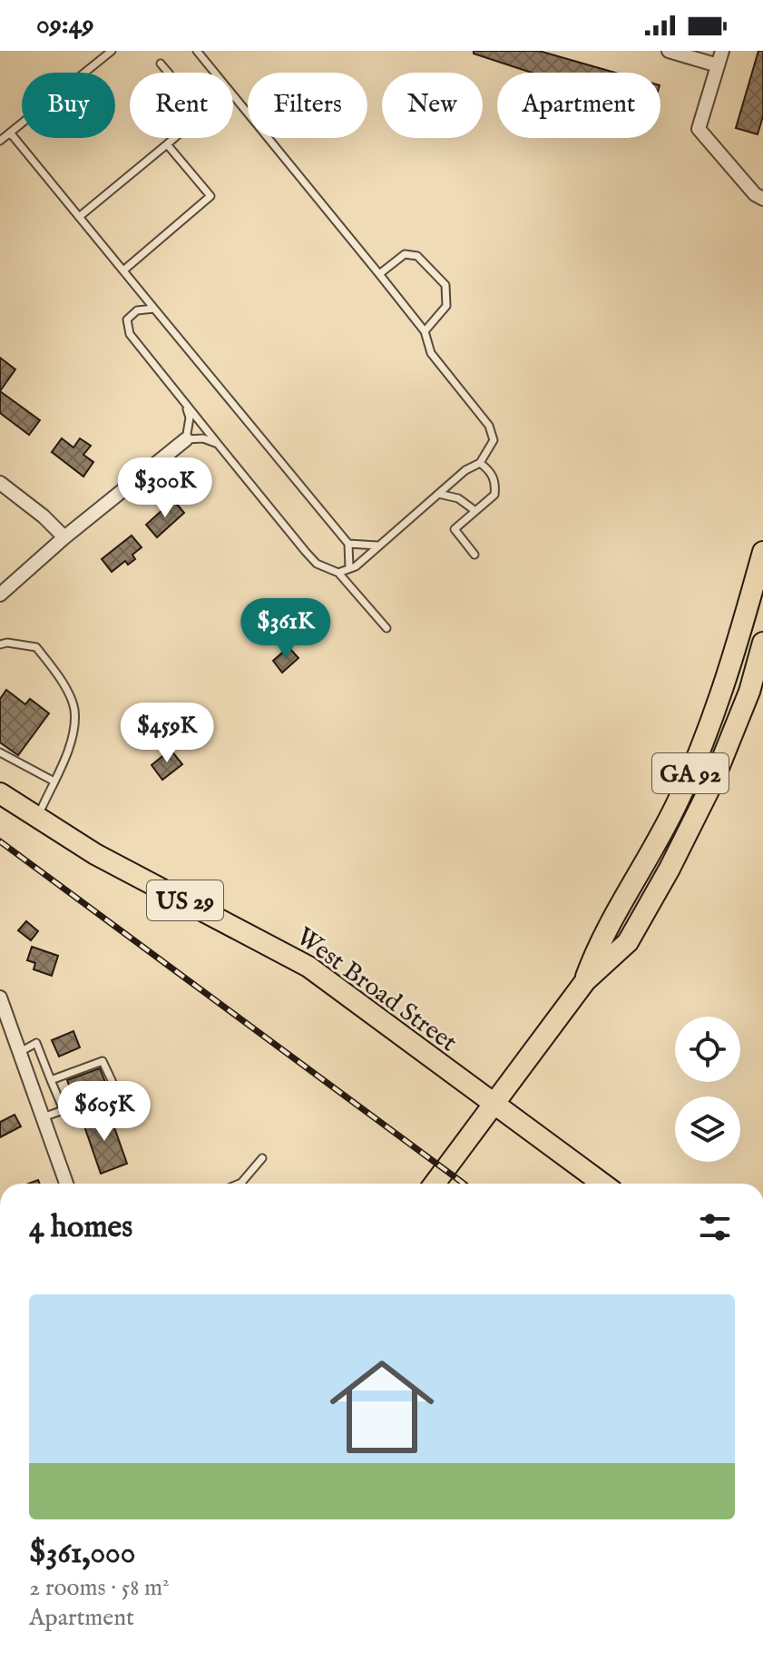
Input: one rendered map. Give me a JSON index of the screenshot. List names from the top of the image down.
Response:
{
  "streets": {
    "main road": ["GA 92", "US 29", "West Broad Street"]
  },
  "crossings": [
    ["GA 92", "US 29"],
    ["GA 92", "West Broad Street"],
    ["US 29", "West Broad Street"]
  ],
  "page": {
    "status": "09:49",
    "chip": [
      "Buy",
      "Rent",
      "Filters",
      "New",
      "Apartment"
    ],
    "price": [
      "$300K",
      "$361K",
      "$459K",
      "$605K"
    ],
    "heading": "4 homes",
    "list": [
      {
        "name": "$361,000",
        "note": "2 rooms · 58 m² · Apartment"
      }
    ]
  }
}
